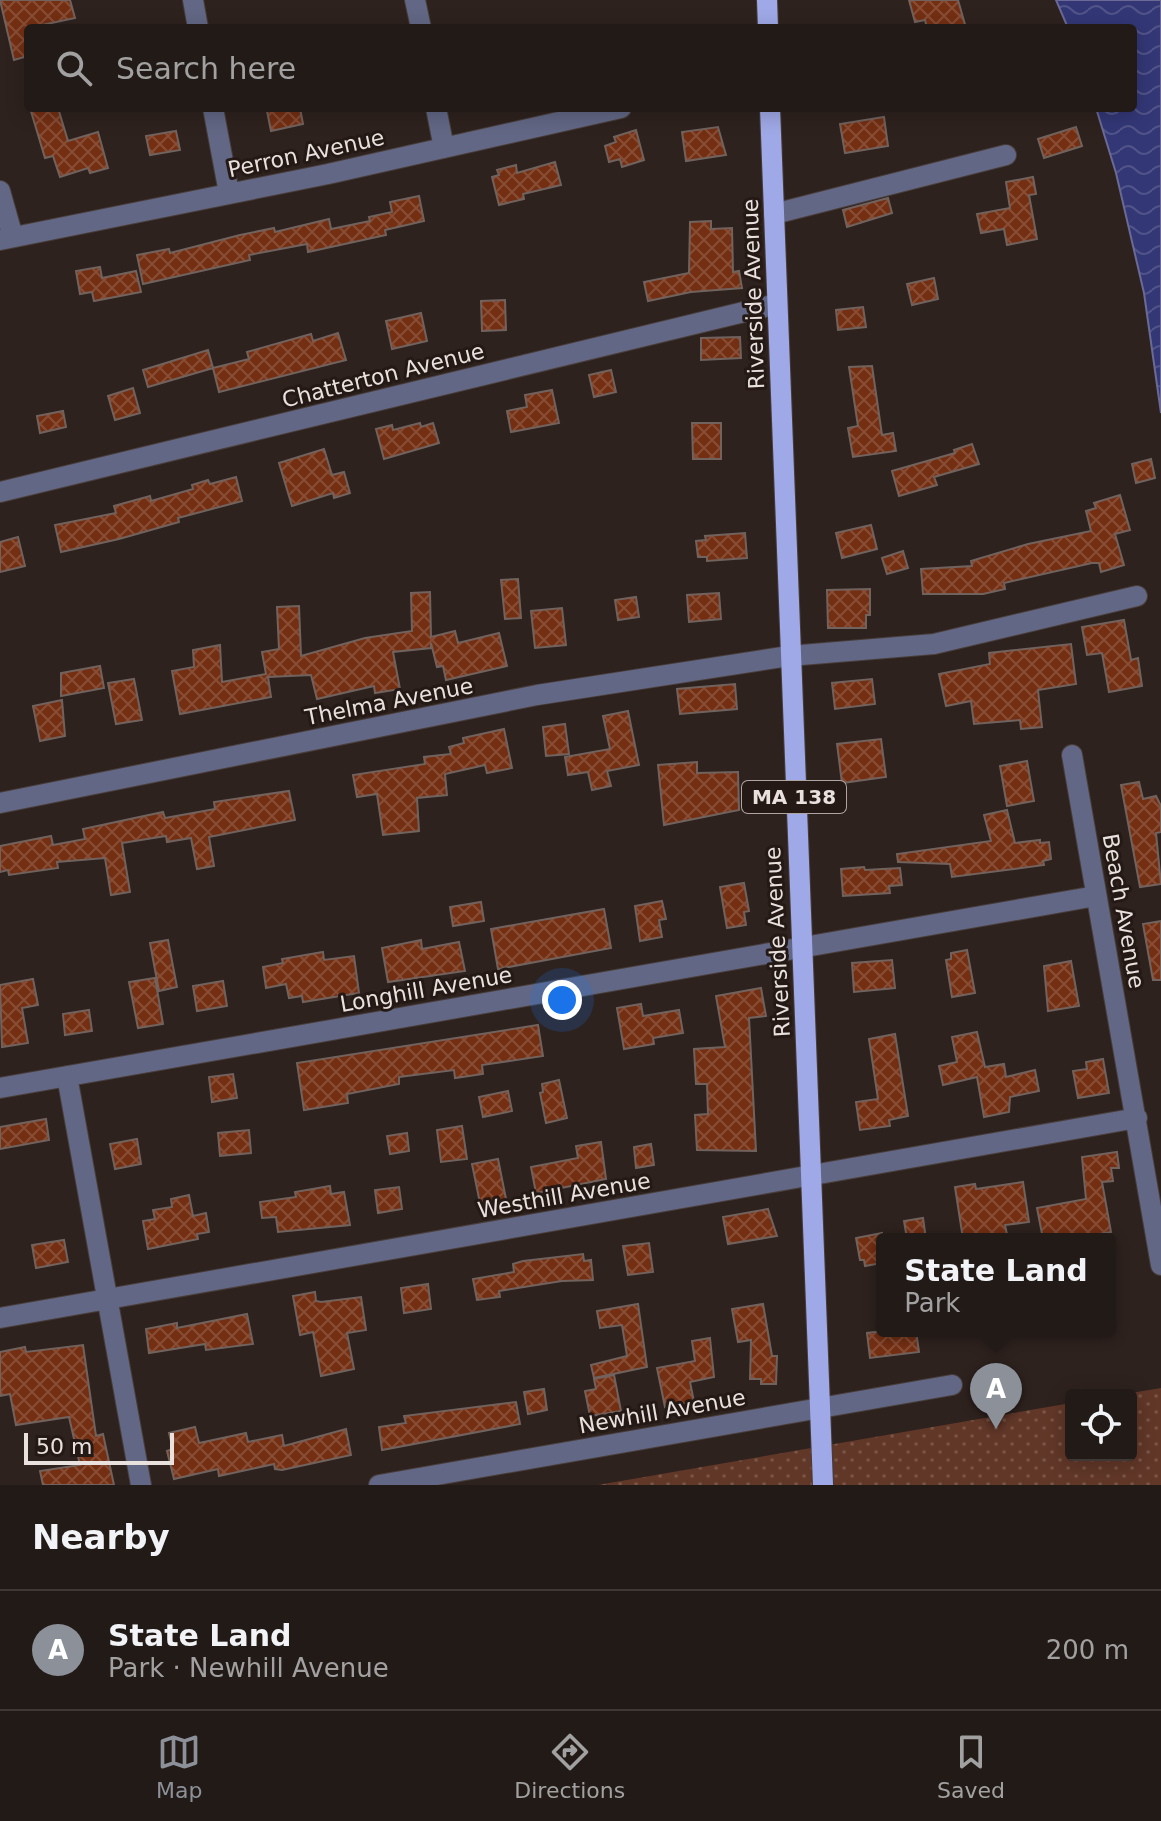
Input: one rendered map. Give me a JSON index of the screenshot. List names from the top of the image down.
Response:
{
  "streets": {
    "main road": ["Riverside Avenue", "MA 138"],
    "street": [
      "Perron Avenue",
      "Chatterton Avenue",
      "Thelma Avenue",
      "Beach Avenue",
      "Longhill Avenue",
      "Westhill Avenue",
      "Newhill Avenue"
    ]
  },
  "crossings": [
    ["Riverside Avenue", "Chatterton Avenue"],
    ["Riverside Avenue", "Thelma Avenue"],
    ["Riverside Avenue", "Longhill Avenue"],
    ["Riverside Avenue", "Westhill Avenue"],
    ["Riverside Avenue", "Newhill Avenue"],
    ["Beach Avenue", "Longhill Avenue"],
    ["Beach Avenue", "Westhill Avenue"]
  ],
  "scale_bar": "50 m",
  "page": {
    "search": "Search here",
    "popup": ["State Land", "Park"],
    "pins": "A",
    "scale": "50 m",
    "heading": "Nearby",
    "list": [
      {
        "mark": "A",
        "name": "State Land",
        "note": "Park · Newhill Avenue",
        "value": "200 m"
      }
    ],
    "nav": ["Map", "Directions", "Saved"]
  }
}
